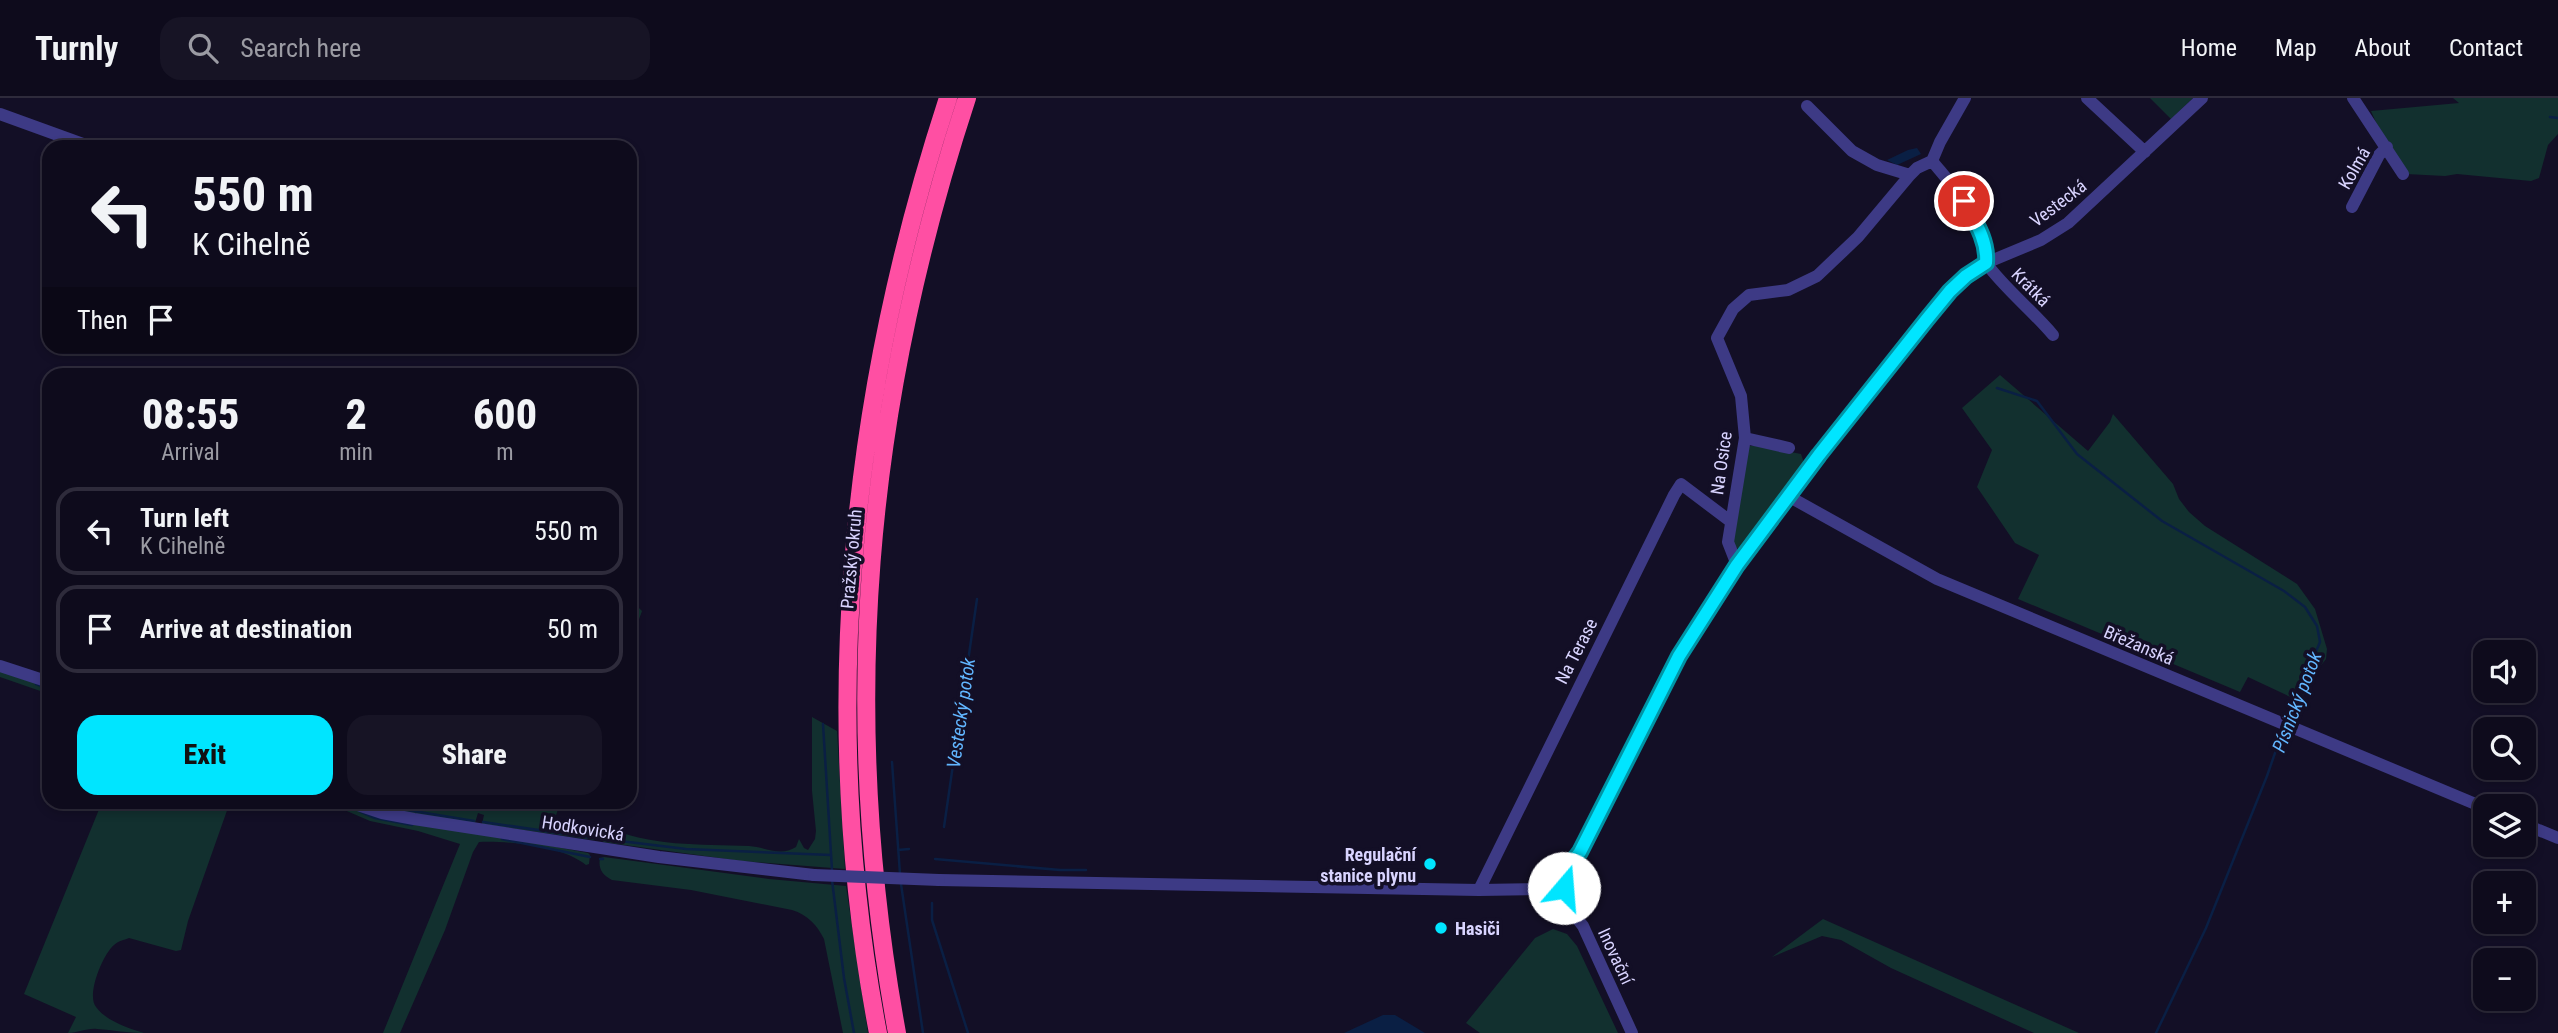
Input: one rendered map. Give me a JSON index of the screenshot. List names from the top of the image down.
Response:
{
  "streets": {
    "highway": ["Pražský okruh"],
    "street": [
      "Kolmá",
      "Vestecká",
      "Krátká",
      "Na Osice",
      "Břežanská",
      "Na Terase",
      "Hodkovická",
      "Inovační"
    ]
  },
  "crossings": [
    ["Vestecká", "Krátká"],
    ["Vestecká", "Na Osice"],
    ["Vestecká", "Břežanská"],
    ["Vestecká", "Na Terase"],
    ["Vestecká", "Hodkovická"],
    ["Vestecká", "Inovační"],
    ["Na Osice", "Na Terase"]
  ],
  "water": ["Písnický potok", "Vestecký potok"],
  "places": ["Regulační stanice plynu", "Hasiči"],
  "page": {
    "header": "Turnly",
    "search": "Search here",
    "nav": [
      "Home",
      "Map",
      "About",
      "Contact"
    ],
    "turn": ["550 m", "K Cihelně"],
    "then": "Then",
    "eta": [
      "08:55",
      "Arrival",
      "2",
      "min",
      "600",
      "m"
    ],
    "list": [
      {
        "name": "Turn left",
        "note": "K Cihelně",
        "value": "550 m"
      },
      {
        "name": "Arrive at destination",
        "value": "50 m"
      }
    ],
    "map_buttons": ["+", "−"],
    "buttons": ["Exit", "Share"]
  }
}
